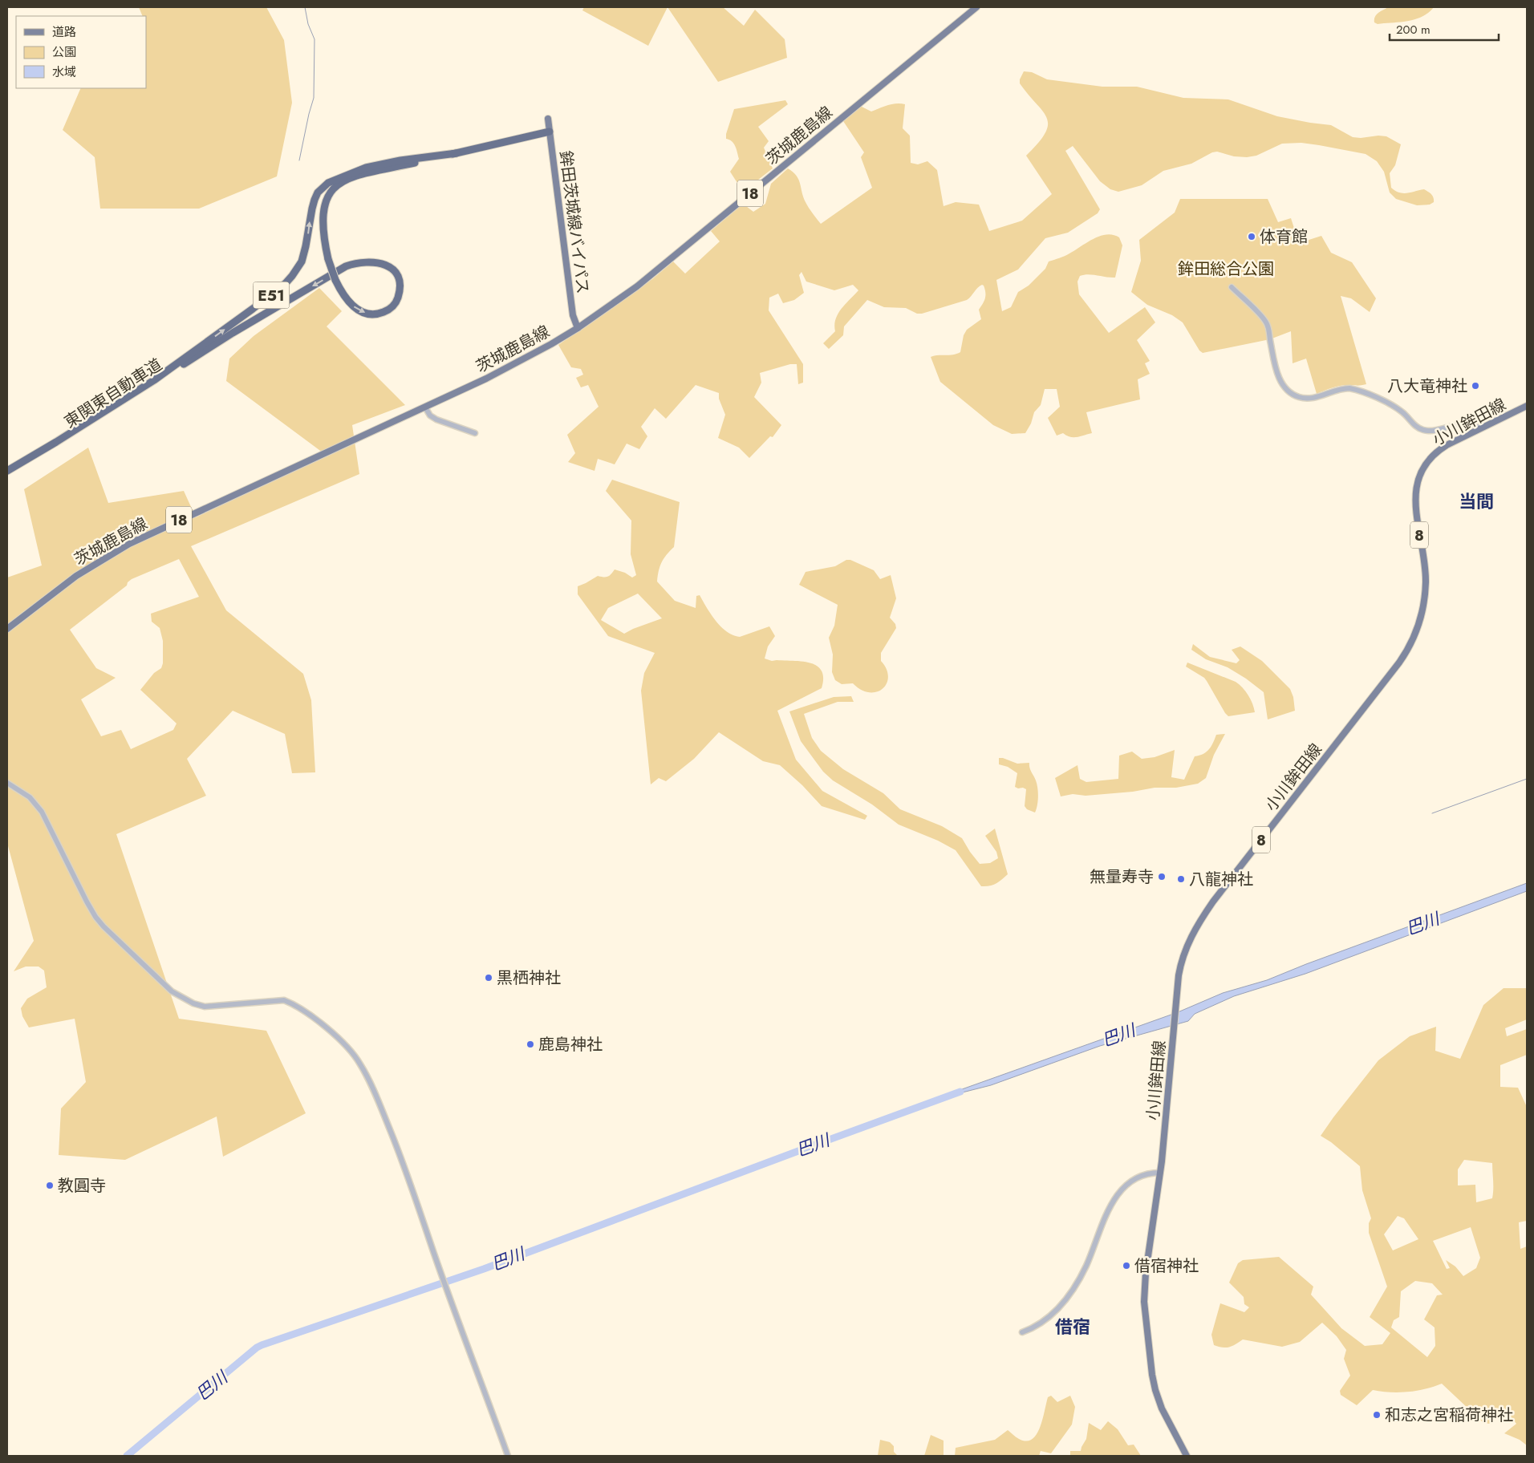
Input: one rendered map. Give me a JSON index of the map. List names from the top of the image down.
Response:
{
  "streets": {
    "highway": ["E51", "東関東自動車道"],
    "main road": [
      "茨城鹿島線",
      "18",
      "鉾田茨城線バイパス",
      "小川鉾田線",
      "8"
    ]
  },
  "crossings": [
    ["茨城鹿島線", "鉾田茨城線バイパス"]
  ],
  "districts": ["当間", "借宿"],
  "water": ["巴川"],
  "parks": ["鉾田総合公園"],
  "places": [
    "体育館",
    "八大竜神社",
    "無量寿寺",
    "八龍神社",
    "黒栖神社",
    "鹿島神社",
    "教圓寺",
    "借宿神社",
    "和志之宮稲荷神社"
  ],
  "legend": ["道路", "公園", "水域"],
  "scale_bar": "200 m"
}
